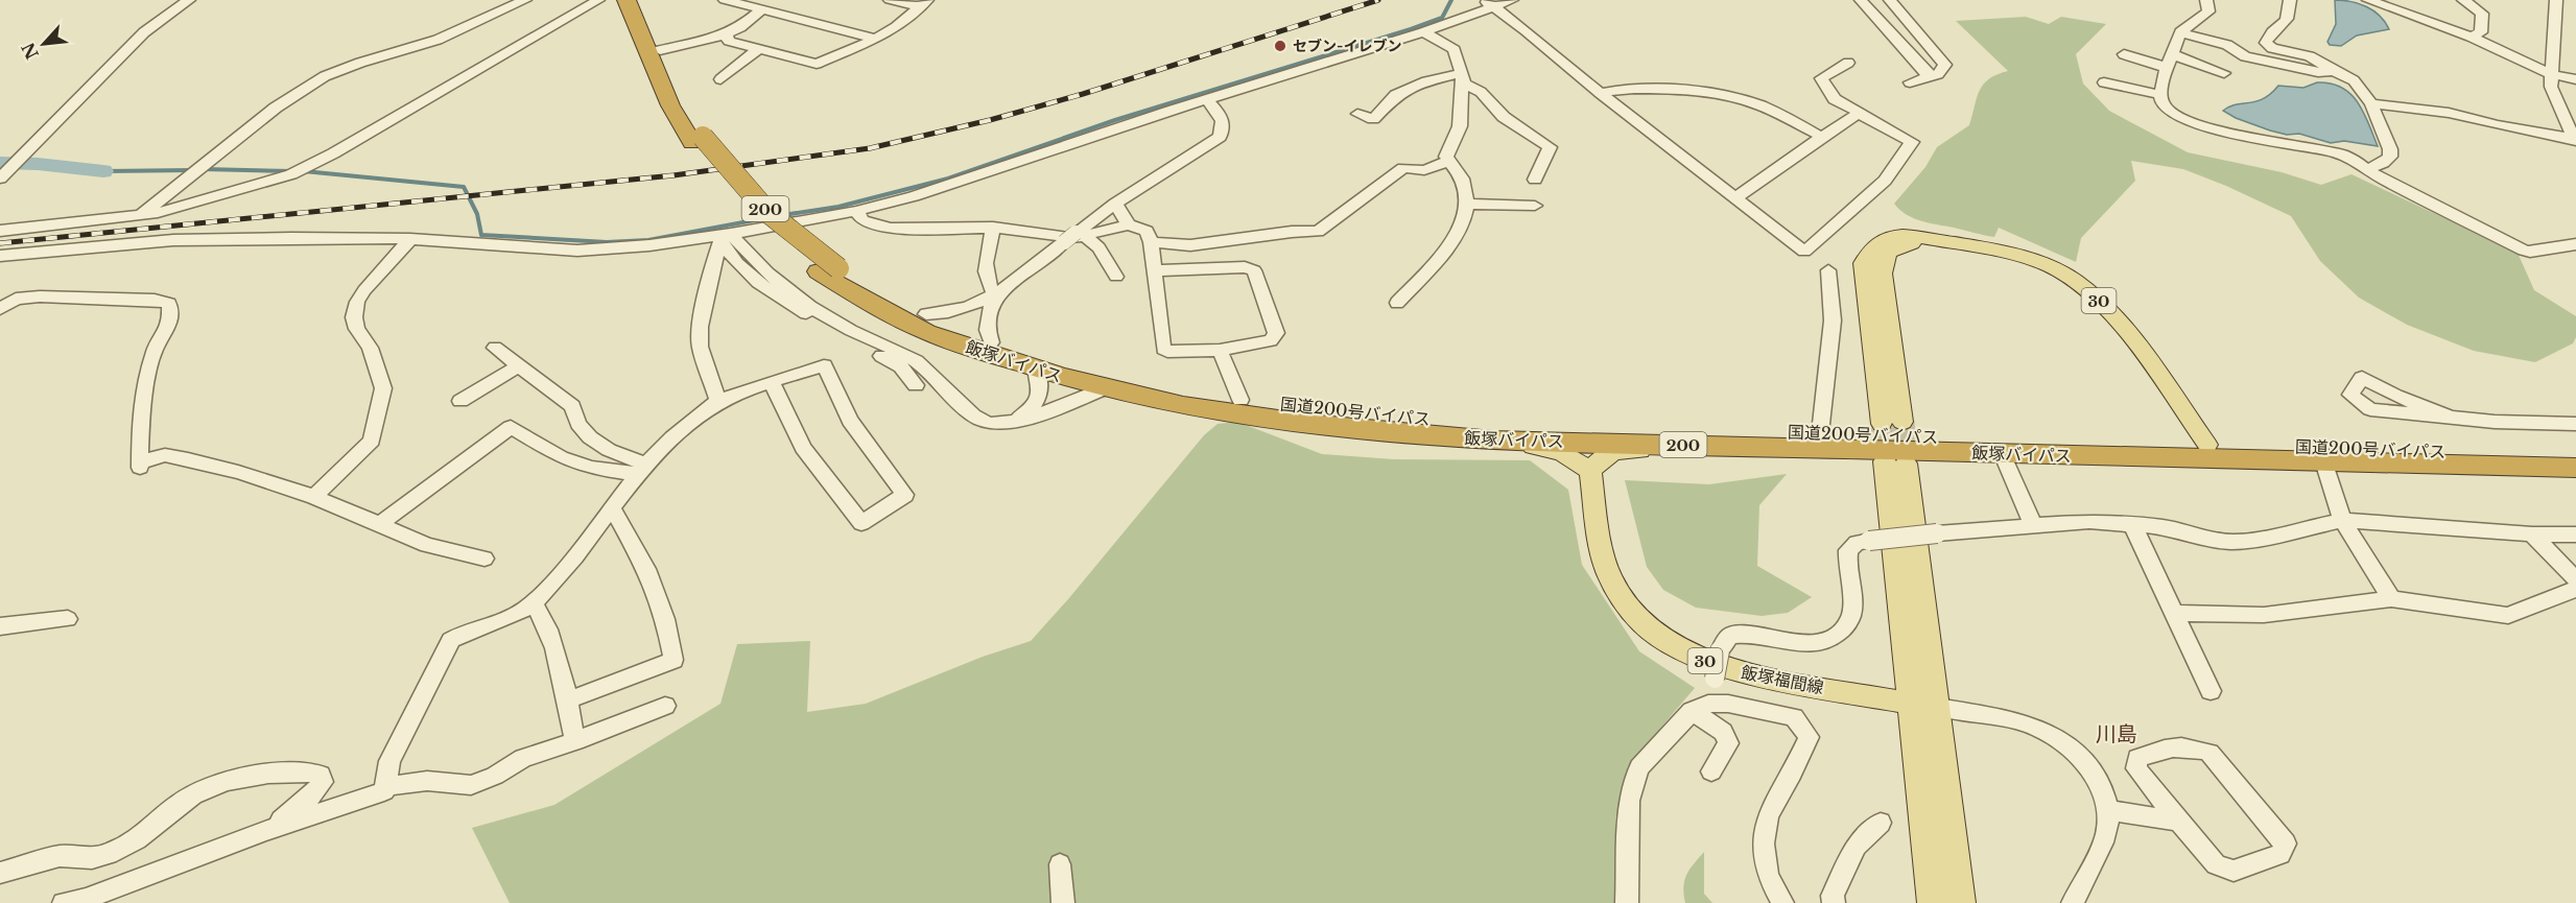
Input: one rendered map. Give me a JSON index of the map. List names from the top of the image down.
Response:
{
  "streets": {
    "highway": ["200", "飯塚バイパス", "国道200号バイパス"],
    "main road": ["30", "飯塚福間線"]
  },
  "crossings": [
    ["200", "飯塚バイパス"],
    ["30", "国道200号バイパス"],
    ["飯塚バイパス", "国道200号バイパス"]
  ],
  "districts": ["川島"],
  "places": ["セブン-イレブン"],
  "north": "bottom left"
}
